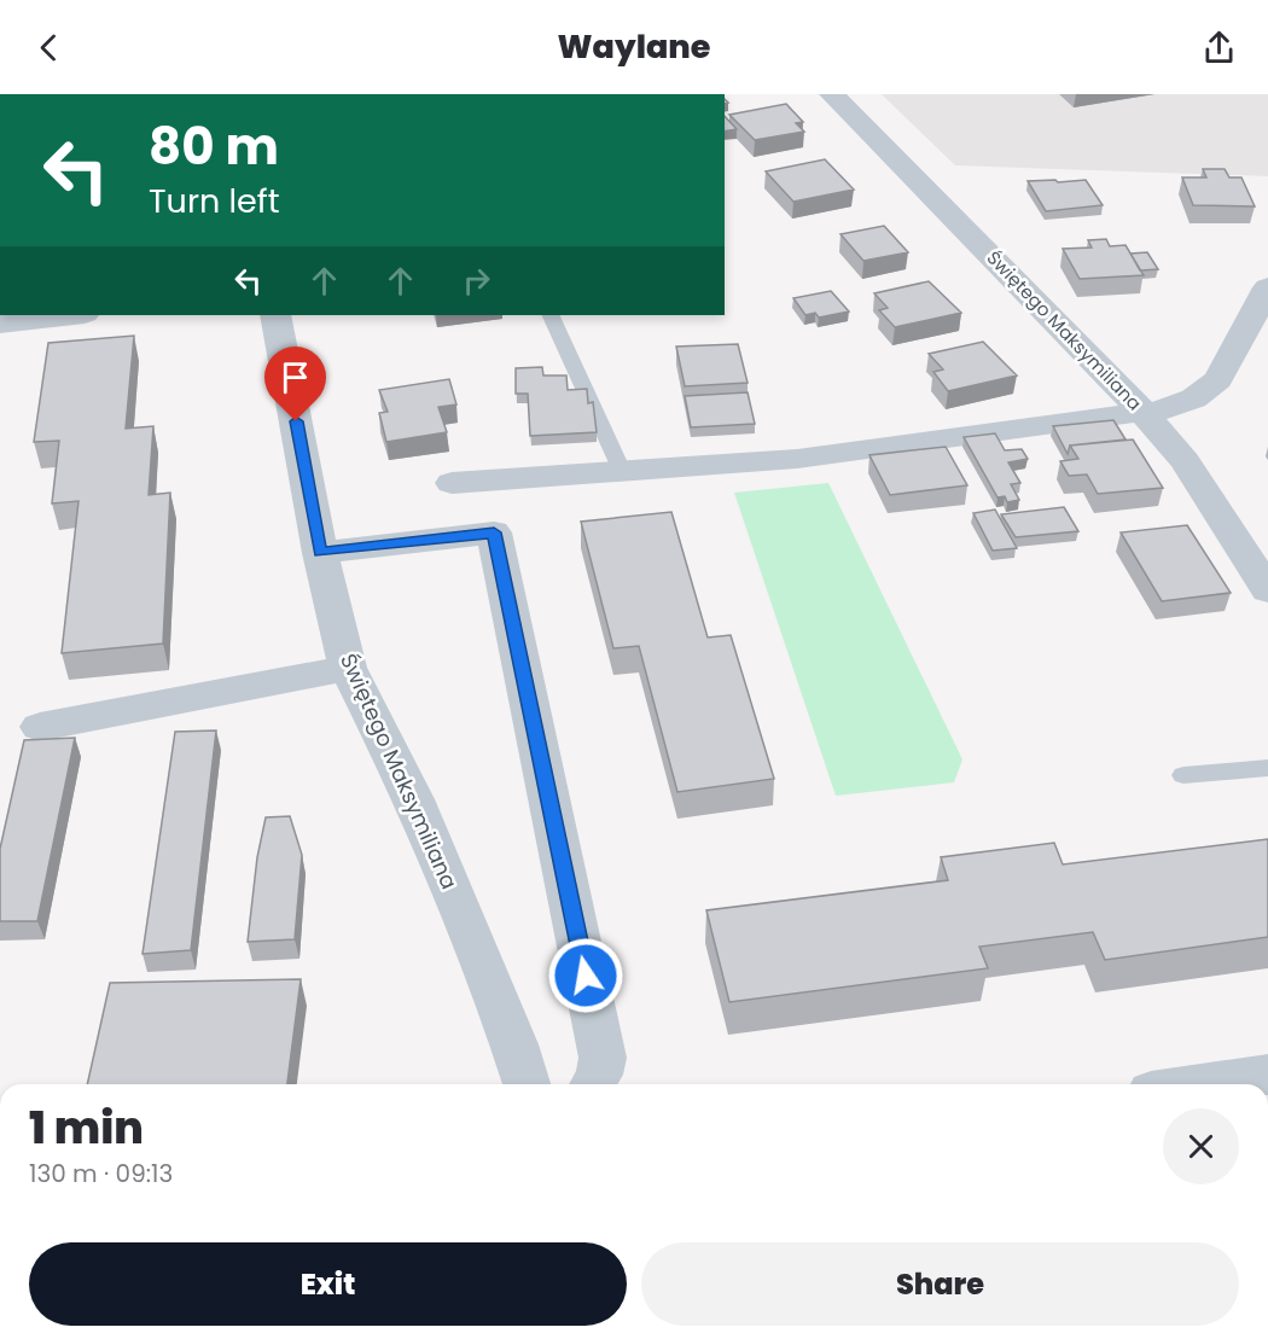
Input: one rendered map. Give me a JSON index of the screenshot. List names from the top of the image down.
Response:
{
  "streets": {
    "street": ["Świętego Maksymiliana"]
  },
  "page": {
    "header": "Waylane",
    "turn": ["80 m", "Turn left"],
    "heading": ["1 min", "130 m · 09:13"],
    "buttons": ["Exit", "Share"]
  }
}
